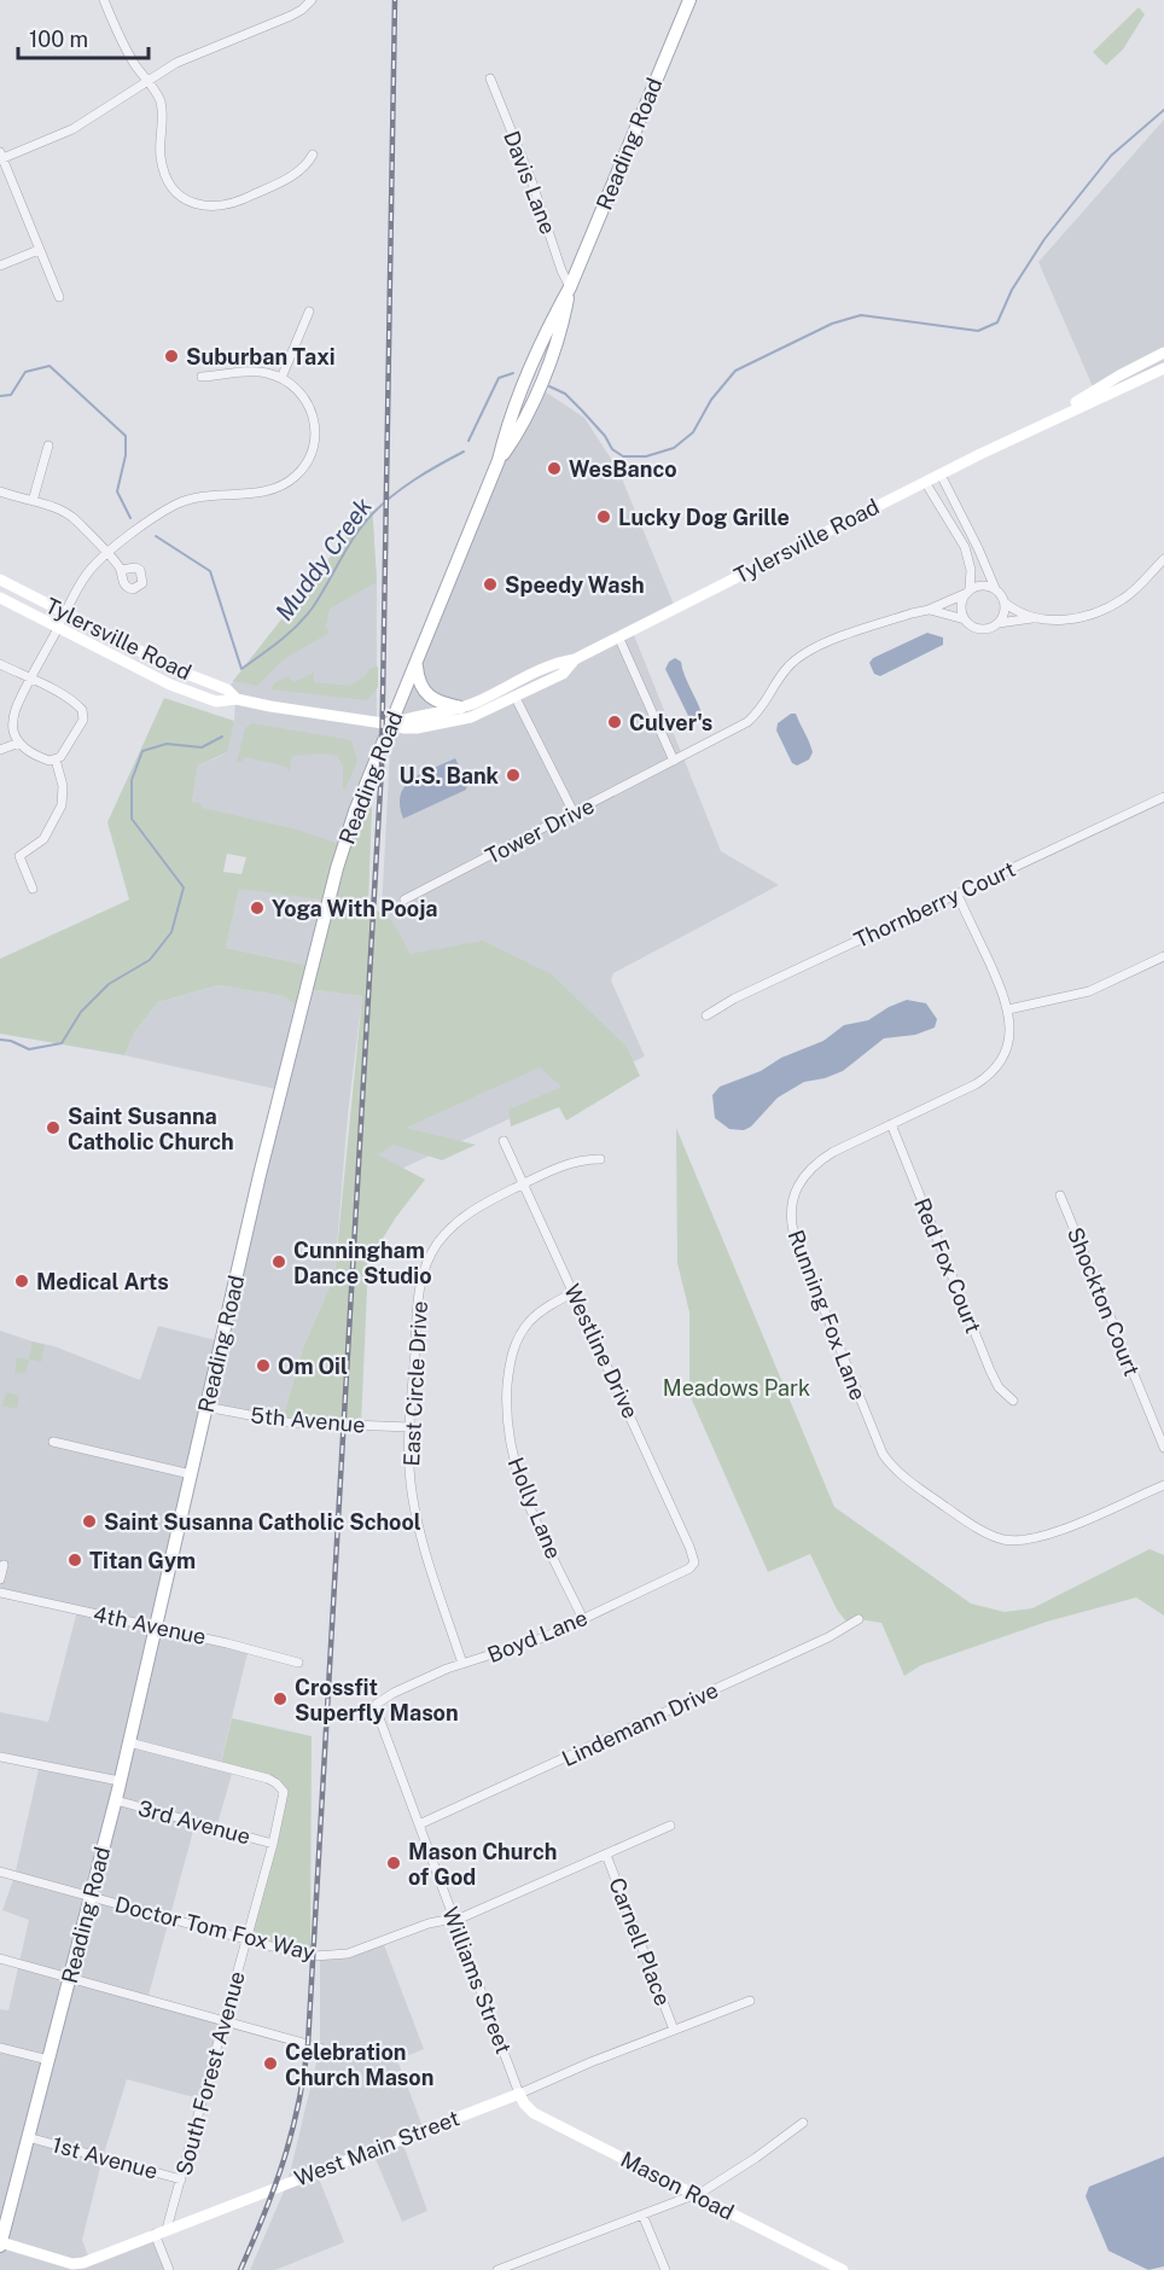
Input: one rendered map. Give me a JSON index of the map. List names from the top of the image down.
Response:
{
  "streets": {
    "main road": [
      "Reading Road",
      "Tylersville Road",
      "West Main Street",
      "Mason Road"
    ],
    "street": [
      "Davis Lane",
      "Tower Drive",
      "Thornberry Court",
      "Red Fox Court",
      "Shockton Court",
      "Running Fox Lane",
      "Westline Drive",
      "East Circle Drive",
      "5th Avenue",
      "Holly Lane",
      "4th Avenue",
      "Boyd Lane",
      "Lindemann Drive",
      "3rd Avenue",
      "Doctor Tom Fox Way",
      "Carnell Place",
      "Williams Street",
      "South Forest Avenue",
      "1st Avenue"
    ]
  },
  "crossings": [
    ["Reading Road", "Davis Lane"],
    ["Reading Road", "Tylersville Road"],
    ["Reading Road", "5th Avenue"],
    ["Reading Road", "4th Avenue"],
    ["Reading Road", "3rd Avenue"],
    ["Reading Road", "Doctor Tom Fox Way"],
    ["Reading Road", "South Forest Avenue"],
    ["Reading Road", "West Main Street"],
    ["Reading Road", "1st Avenue"],
    ["Thornberry Court", "Running Fox Lane"],
    ["Red Fox Court", "Running Fox Lane"],
    ["Westline Drive", "East Circle Drive"],
    ["Westline Drive", "Holly Lane"],
    ["Westline Drive", "Boyd Lane"],
    ["East Circle Drive", "5th Avenue"],
    ["East Circle Drive", "Boyd Lane"],
    ["Holly Lane", "Boyd Lane"],
    ["Boyd Lane", "Williams Street"],
    ["Lindemann Drive", "Williams Street"],
    ["3rd Avenue", "South Forest Avenue"],
    ["Doctor Tom Fox Way", "Carnell Place"],
    ["Doctor Tom Fox Way", "Williams Street"],
    ["Doctor Tom Fox Way", "South Forest Avenue"],
    ["Carnell Place", "West Main Street"],
    ["Williams Street", "West Main Street"],
    ["Williams Street", "Mason Road"],
    ["South Forest Avenue", "West Main Street"],
    ["South Forest Avenue", "1st Avenue"],
    ["West Main Street", "Mason Road"]
  ],
  "water": ["Muddy Creek"],
  "parks": ["Meadows Park"],
  "places": [
    "Suburban Taxi",
    "WesBanco",
    "Lucky Dog Grille",
    "Speedy Wash",
    "Culver's",
    "U.S. Bank",
    "Yoga With Pooja",
    "Saint Susanna Catholic Church",
    "Cunningham Dance Studio",
    "Medical Arts",
    "Om Oil",
    "Saint Susanna Catholic School",
    "Titan Gym",
    "Crossfit Superfly Mason",
    "Mason Church of God",
    "Celebration Church Mason"
  ],
  "scale_bar": "100 m"
}
